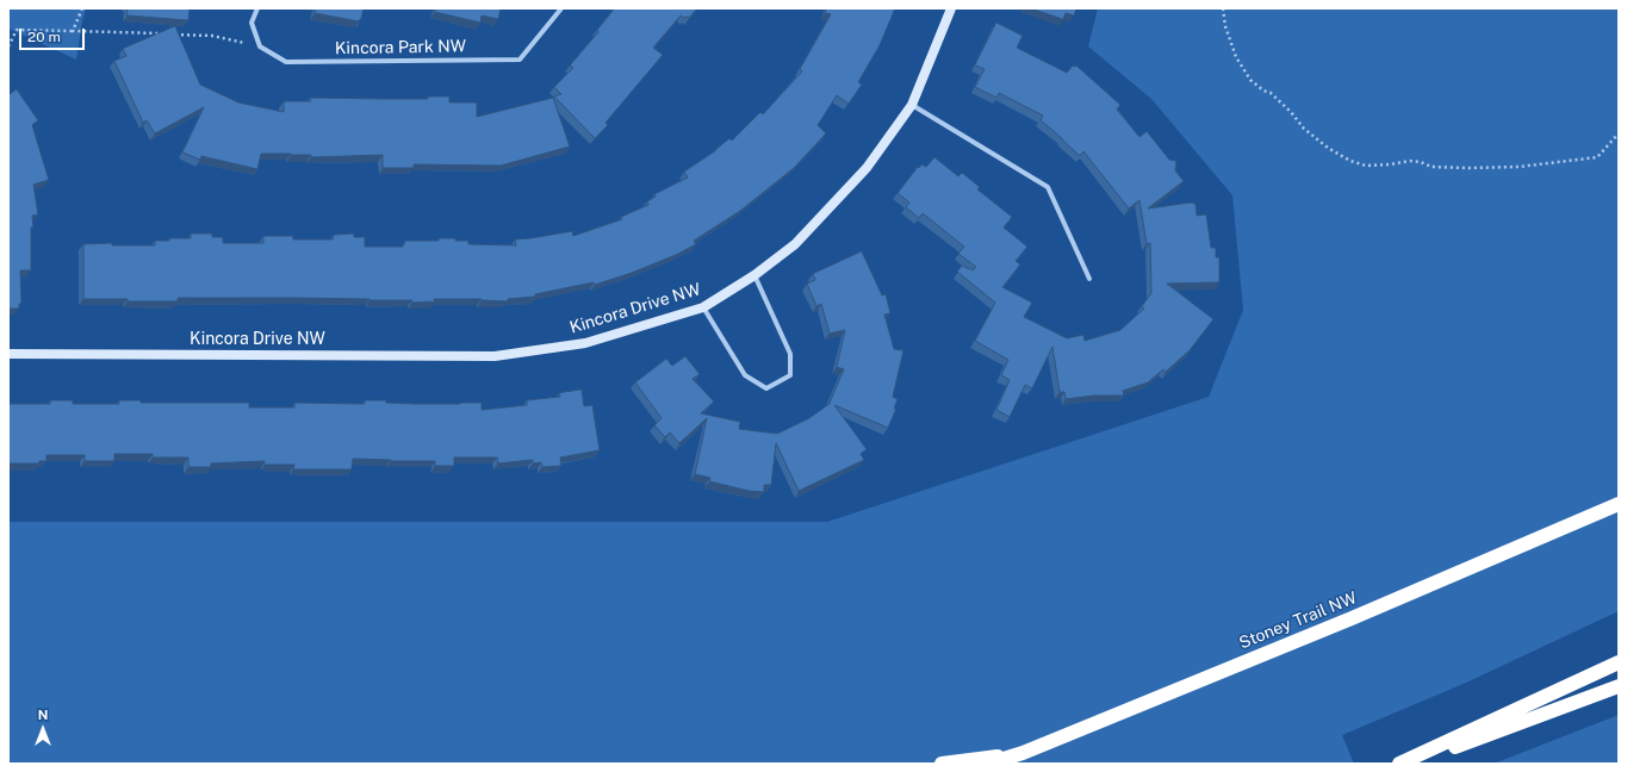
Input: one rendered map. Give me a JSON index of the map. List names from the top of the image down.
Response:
{
  "streets": {
    "highway": ["Stoney Trail NW"],
    "street": ["Kincora Park NW", "Kincora Drive NW"]
  },
  "scale_bar": "20 m",
  "north": "top"
}
